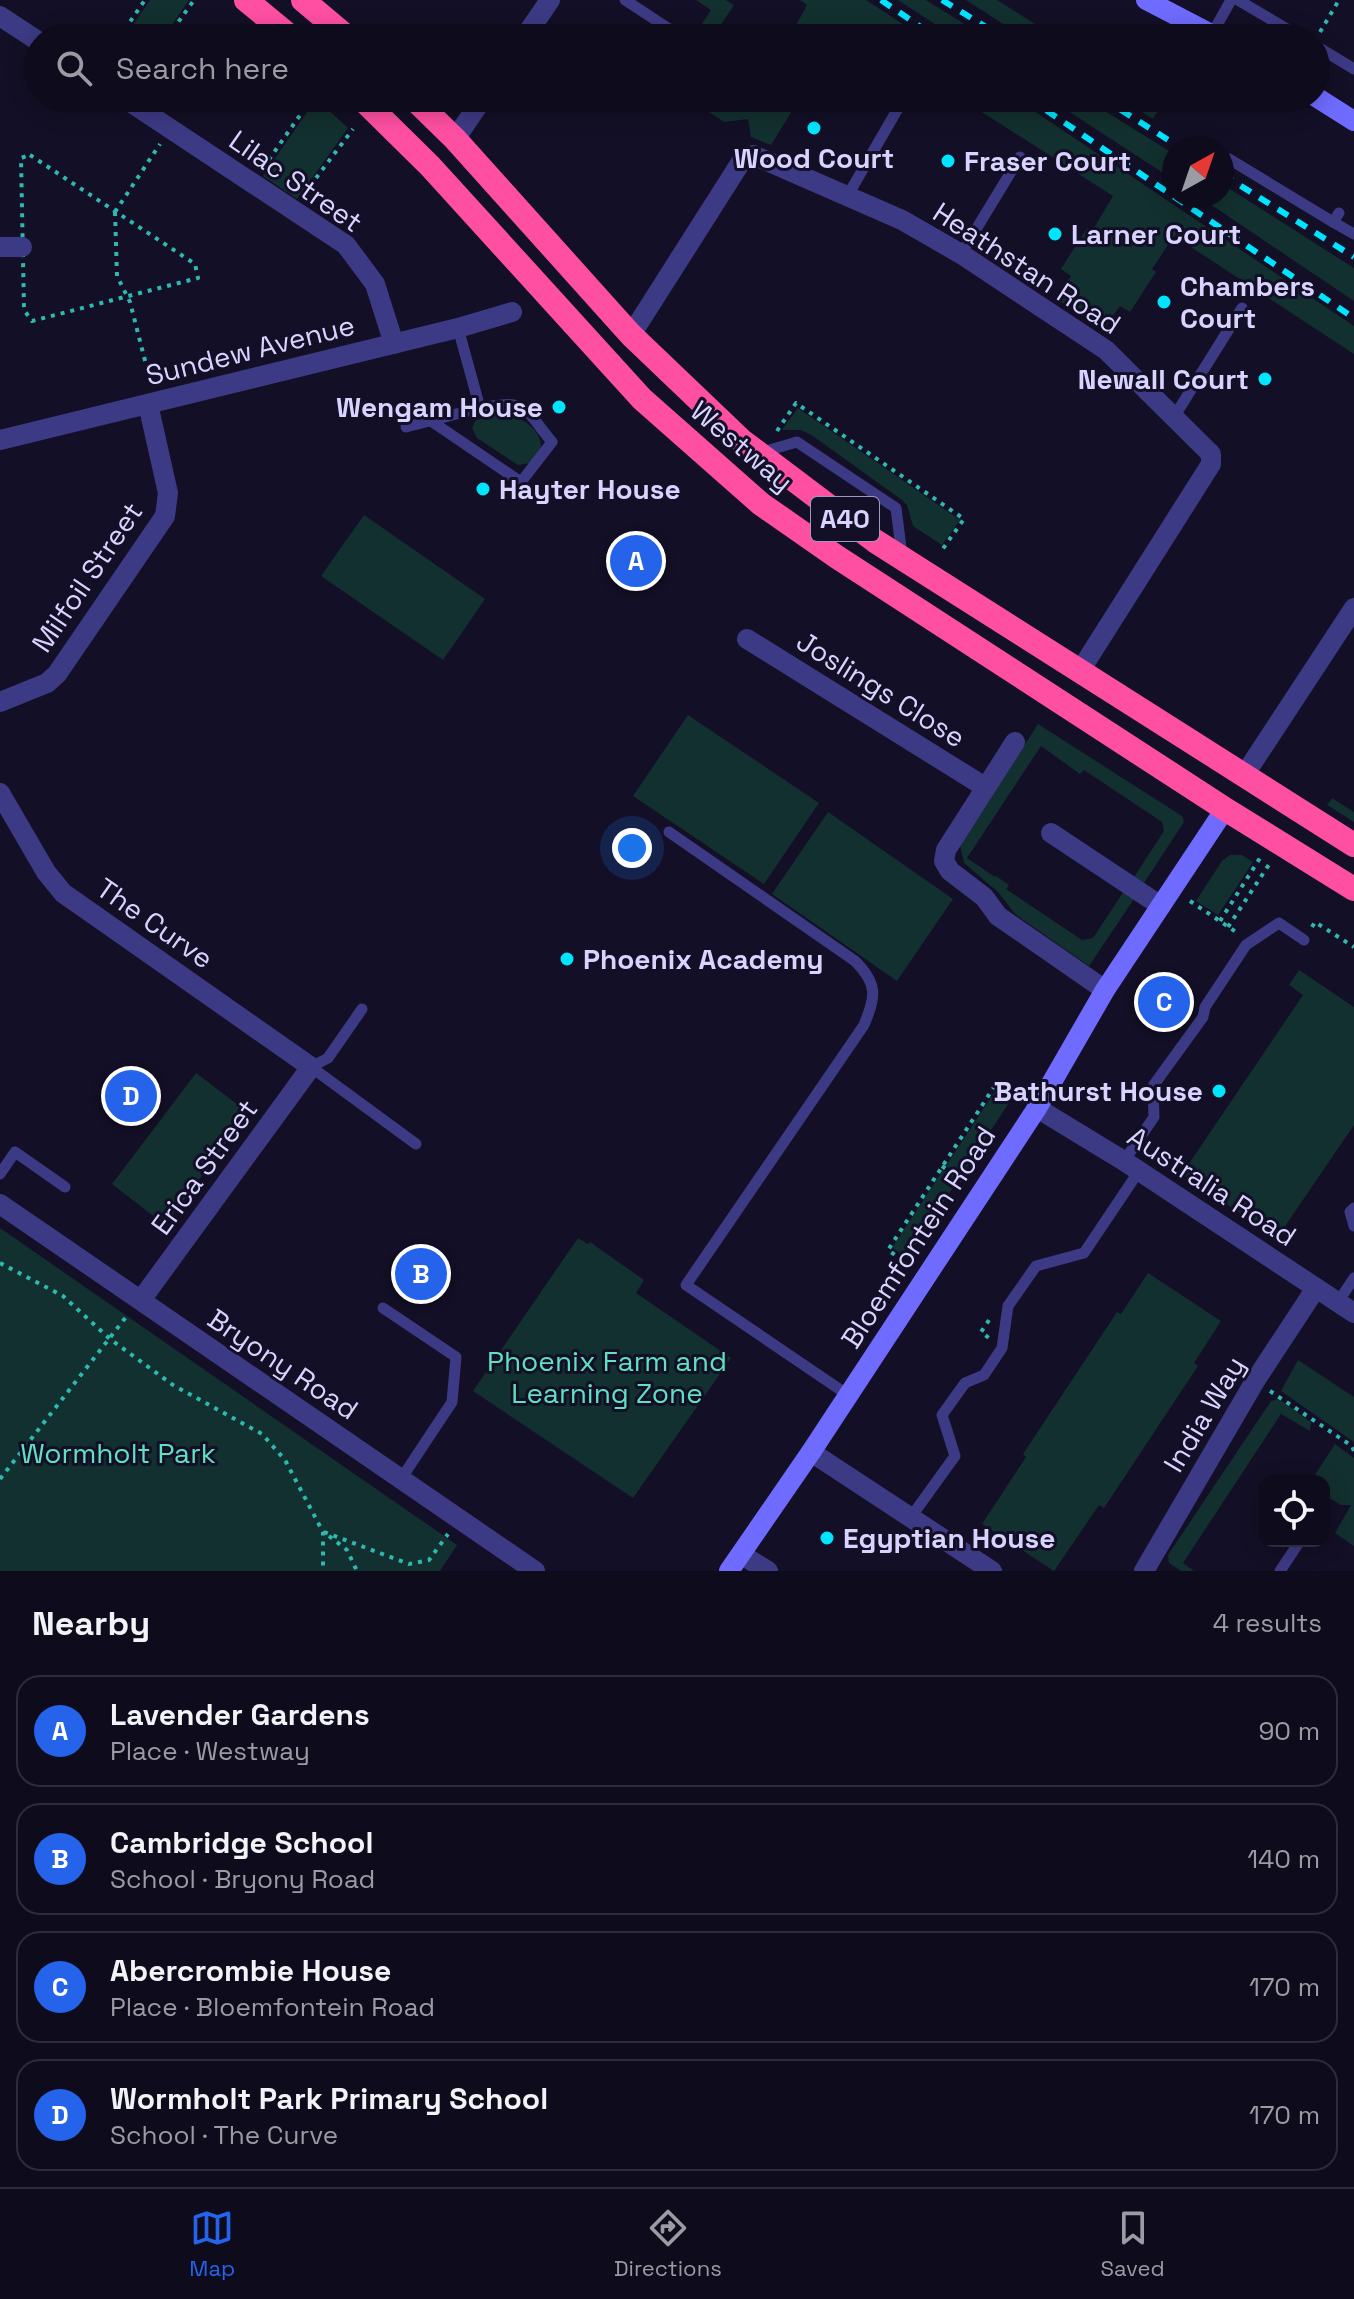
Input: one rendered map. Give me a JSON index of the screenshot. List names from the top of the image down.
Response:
{
  "streets": {
    "highway": ["Westway", "A40"],
    "street": [
      "Lilac Street",
      "Heathstan Road",
      "Sundew Avenue",
      "Milfoil Street",
      "Joslings Close",
      "The Curve",
      "Erica Street",
      "Australia Road",
      "Bloemfontein Road",
      "Bryony Road",
      "India Way"
    ]
  },
  "crossings": [
    ["Lilac Street", "Sundew Avenue"],
    ["Heathstan Road", "Westway"],
    ["Sundew Avenue", "Milfoil Street"],
    ["Westway", "Bloemfontein Road"],
    ["The Curve", "Erica Street"],
    ["Erica Street", "Bryony Road"],
    ["Australia Road", "Bloemfontein Road"],
    ["Australia Road", "India Way"]
  ],
  "parks": ["Phoenix Farm and Learning Zone", "Wormholt Park"],
  "places": [
    "Wood Court",
    "Fraser Court",
    "Larner Court",
    "Chambers Court",
    "Newall Court",
    "Wengam House",
    "Hayter House",
    "Phoenix Academy",
    "Bathurst House",
    "Egyptian House"
  ],
  "north": "top right",
  "page": {
    "search": "Search here",
    "pins": [
      "A",
      "C",
      "D",
      "B"
    ],
    "heading": ["Nearby", "4 results"],
    "list": [
      {
        "mark": "A",
        "name": "Lavender Gardens",
        "note": "Place · Westway",
        "value": "90 m"
      },
      {
        "mark": "B",
        "name": "Cambridge School",
        "note": "School · Bryony Road",
        "value": "140 m"
      },
      {
        "mark": "C",
        "name": "Abercrombie House",
        "note": "Place · Bloemfontein Road",
        "value": "170 m"
      },
      {
        "mark": "D",
        "name": "Wormholt Park Primary School",
        "note": "School · The Curve",
        "value": "170 m"
      }
    ],
    "nav": ["Map", "Directions", "Saved"]
  }
}
